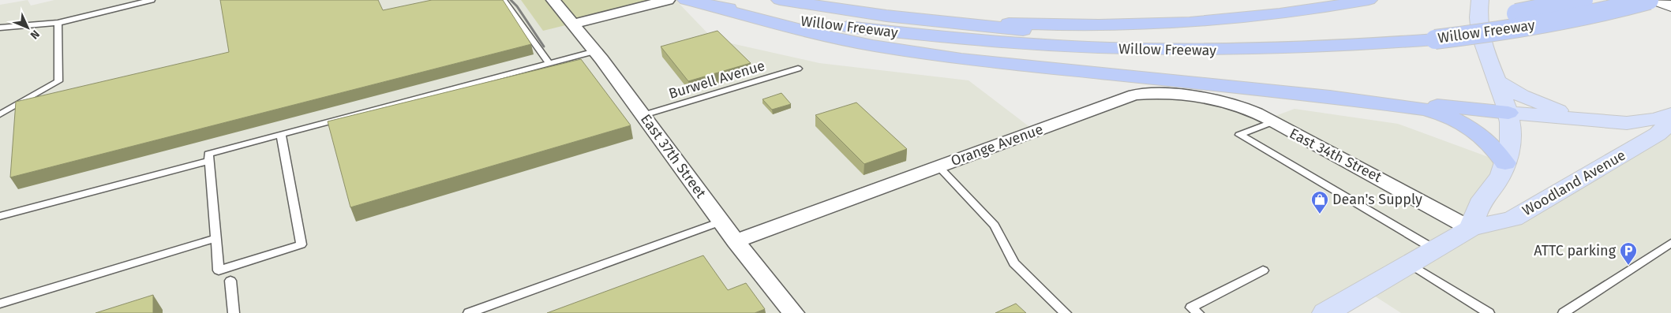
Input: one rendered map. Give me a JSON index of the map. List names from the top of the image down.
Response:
{
  "streets": {
    "highway": ["Willow Freeway"],
    "main road": ["Woodland Avenue"],
    "street": ["Orange Avenue", "East 34th Street", "East 37th Street"],
    "lane": ["Burwell Avenue"]
  },
  "crossings": [
    ["Burwell Avenue", "East 37th Street"],
    ["Orange Avenue", "East 34th Street"],
    ["Orange Avenue", "East 37th Street"],
    ["East 34th Street", "Woodland Avenue"]
  ],
  "places": {
    "shop": ["Dean's Supply"],
    "parking": ["ATTC parking"]
  },
  "north": "bottom right"
}
